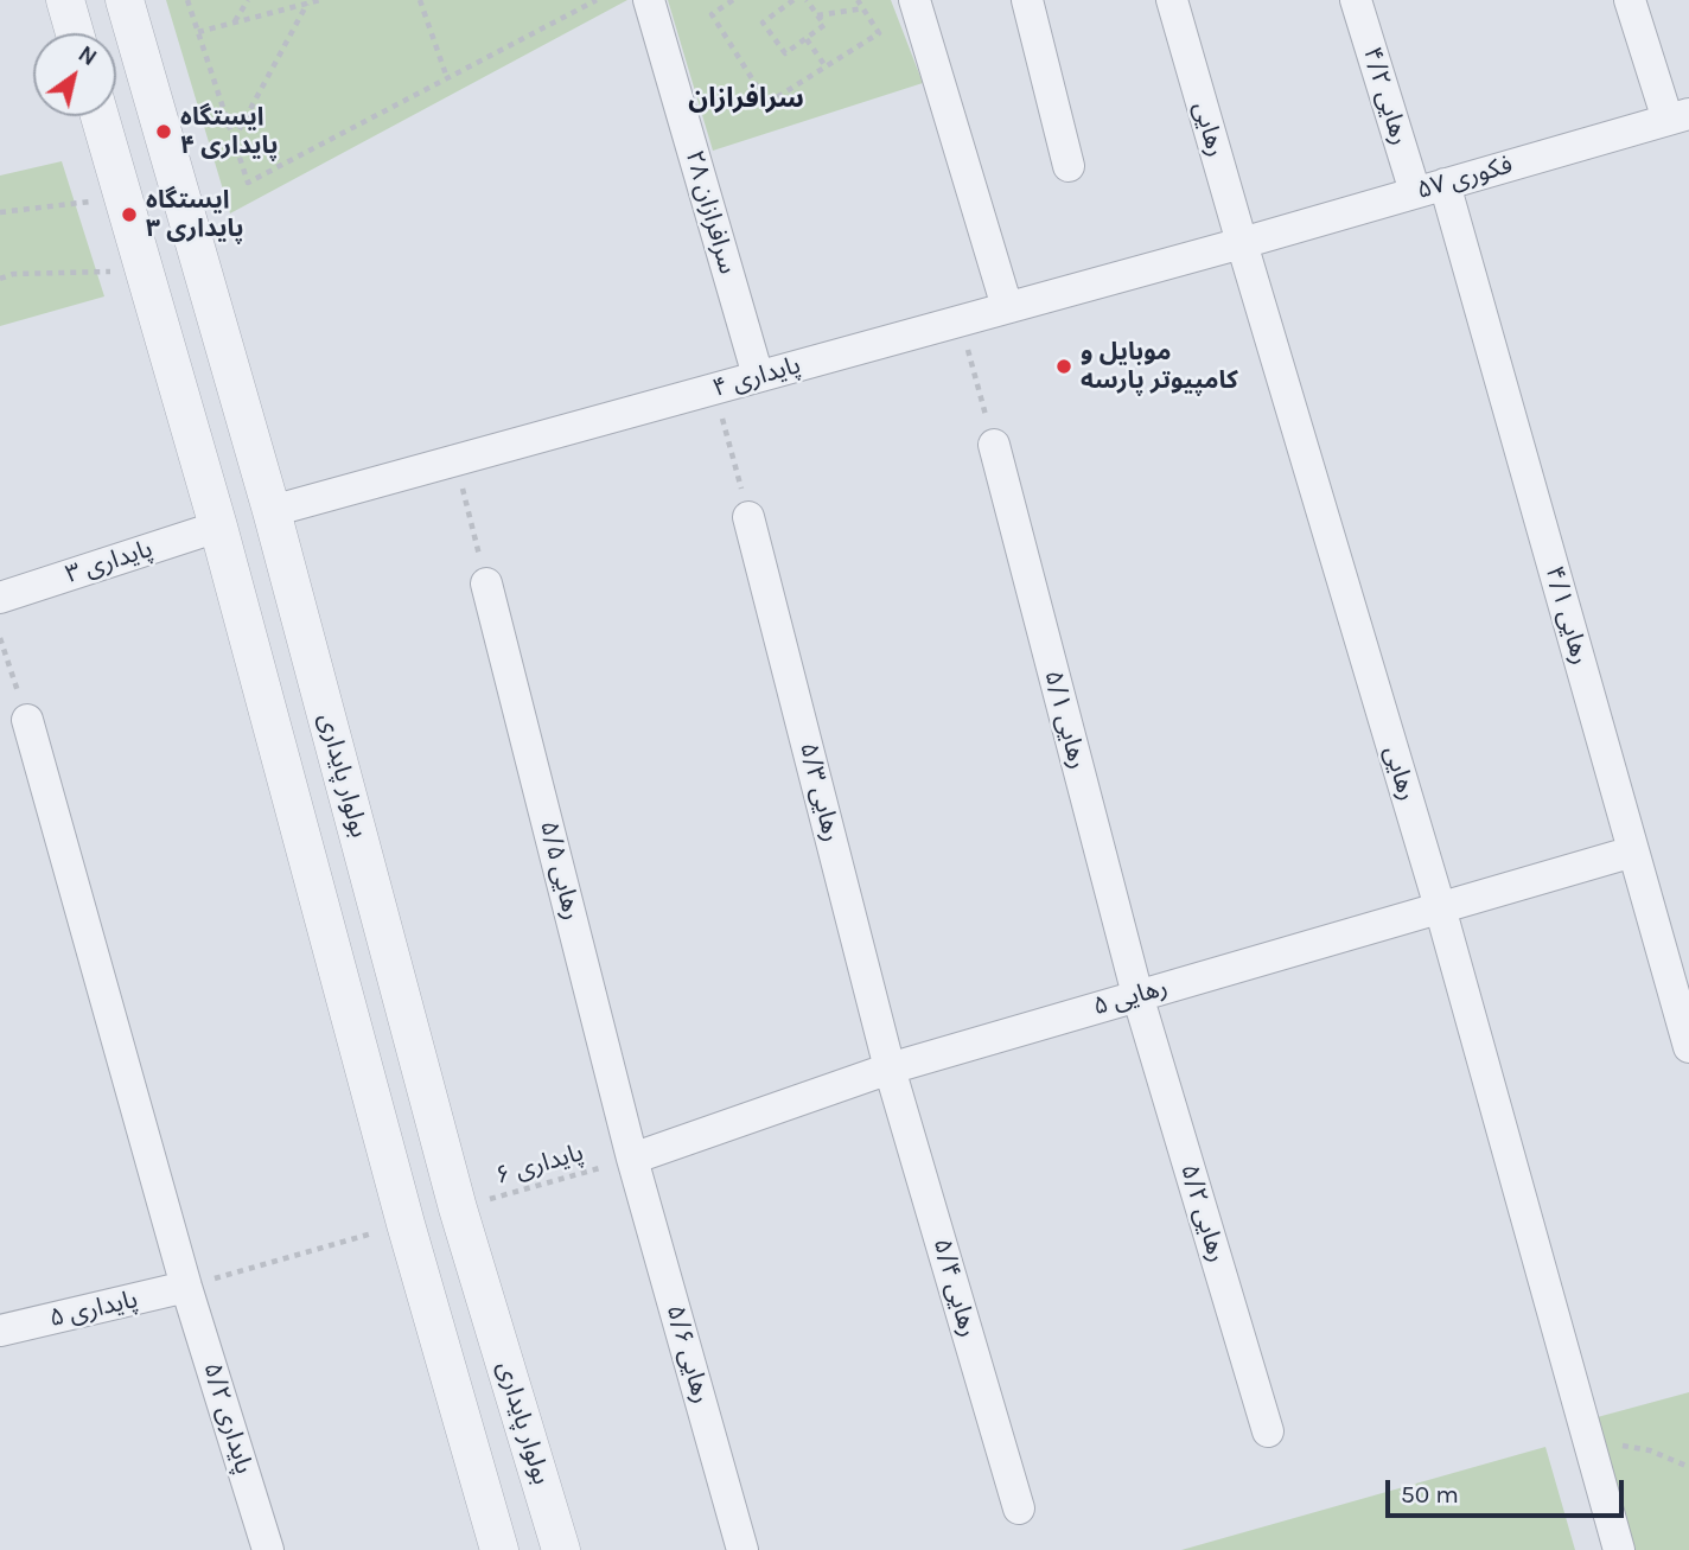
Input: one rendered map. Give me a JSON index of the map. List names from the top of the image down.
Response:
{
  "streets": {
    "street": [
      "رهایی ۴/۲",
      "رهایی",
      "فکوری ۵۷",
      "سرافرازان ۲۸",
      "پایداری ۴",
      "پایداری ۳",
      "رهایی ۴/۱",
      "رهایی ۵/۱",
      "بولوار پایداری",
      "رهایی ۵/۳",
      "رهایی ۵/۵",
      "رهایی ۵",
      "رهایی ۵/۲",
      "رهایی ۵/۴",
      "پایداری ۵",
      "رهایی ۵/۶",
      "پایداری ۵/۲"
    ],
    "path": ["پایداری ۶"]
  },
  "crossings": [
    ["رهایی ۴/۲", "فکوری ۵۷"],
    ["رهایی", "فکوری ۵۷"],
    ["رهایی", "پایداری ۴"],
    ["رهایی", "رهایی ۵"],
    ["فکوری ۵۷", "پایداری ۴"],
    ["فکوری ۵۷", "رهایی ۴/۱"],
    ["سرافرازان ۲۸", "پایداری ۴"],
    ["پایداری ۴", "بولوار پایداری"],
    ["رهایی ۴/۱", "رهایی ۵"],
    ["رهایی ۵/۱", "رهایی ۵"],
    ["رهایی ۵/۱", "رهایی ۵/۲"],
    ["بولوار پایداری", "پایداری ۶"],
    ["رهایی ۵/۳", "رهایی ۵"],
    ["رهایی ۵/۳", "رهایی ۵/۴"],
    ["رهایی ۵/۵", "رهایی ۵"],
    ["رهایی ۵/۵", "پایداری ۶"],
    ["رهایی ۵/۵", "رهایی ۵/۶"],
    ["رهایی ۵", "پایداری ۶"],
    ["رهایی ۵", "رهایی ۵/۲"],
    ["رهایی ۵", "رهایی ۵/۴"],
    ["رهایی ۵", "رهایی ۵/۶"],
    ["پایداری ۶", "رهایی ۵/۶"],
    ["پایداری ۵", "پایداری ۵/۲"]
  ],
  "districts": ["سرافرازان"],
  "places": ["ایستگاه پایداری ۴", "ایستگاه پایداری ۳", "موبایل و کامپیوتر پارسه"],
  "scale_bar": "50 m",
  "north": "top right"
}
